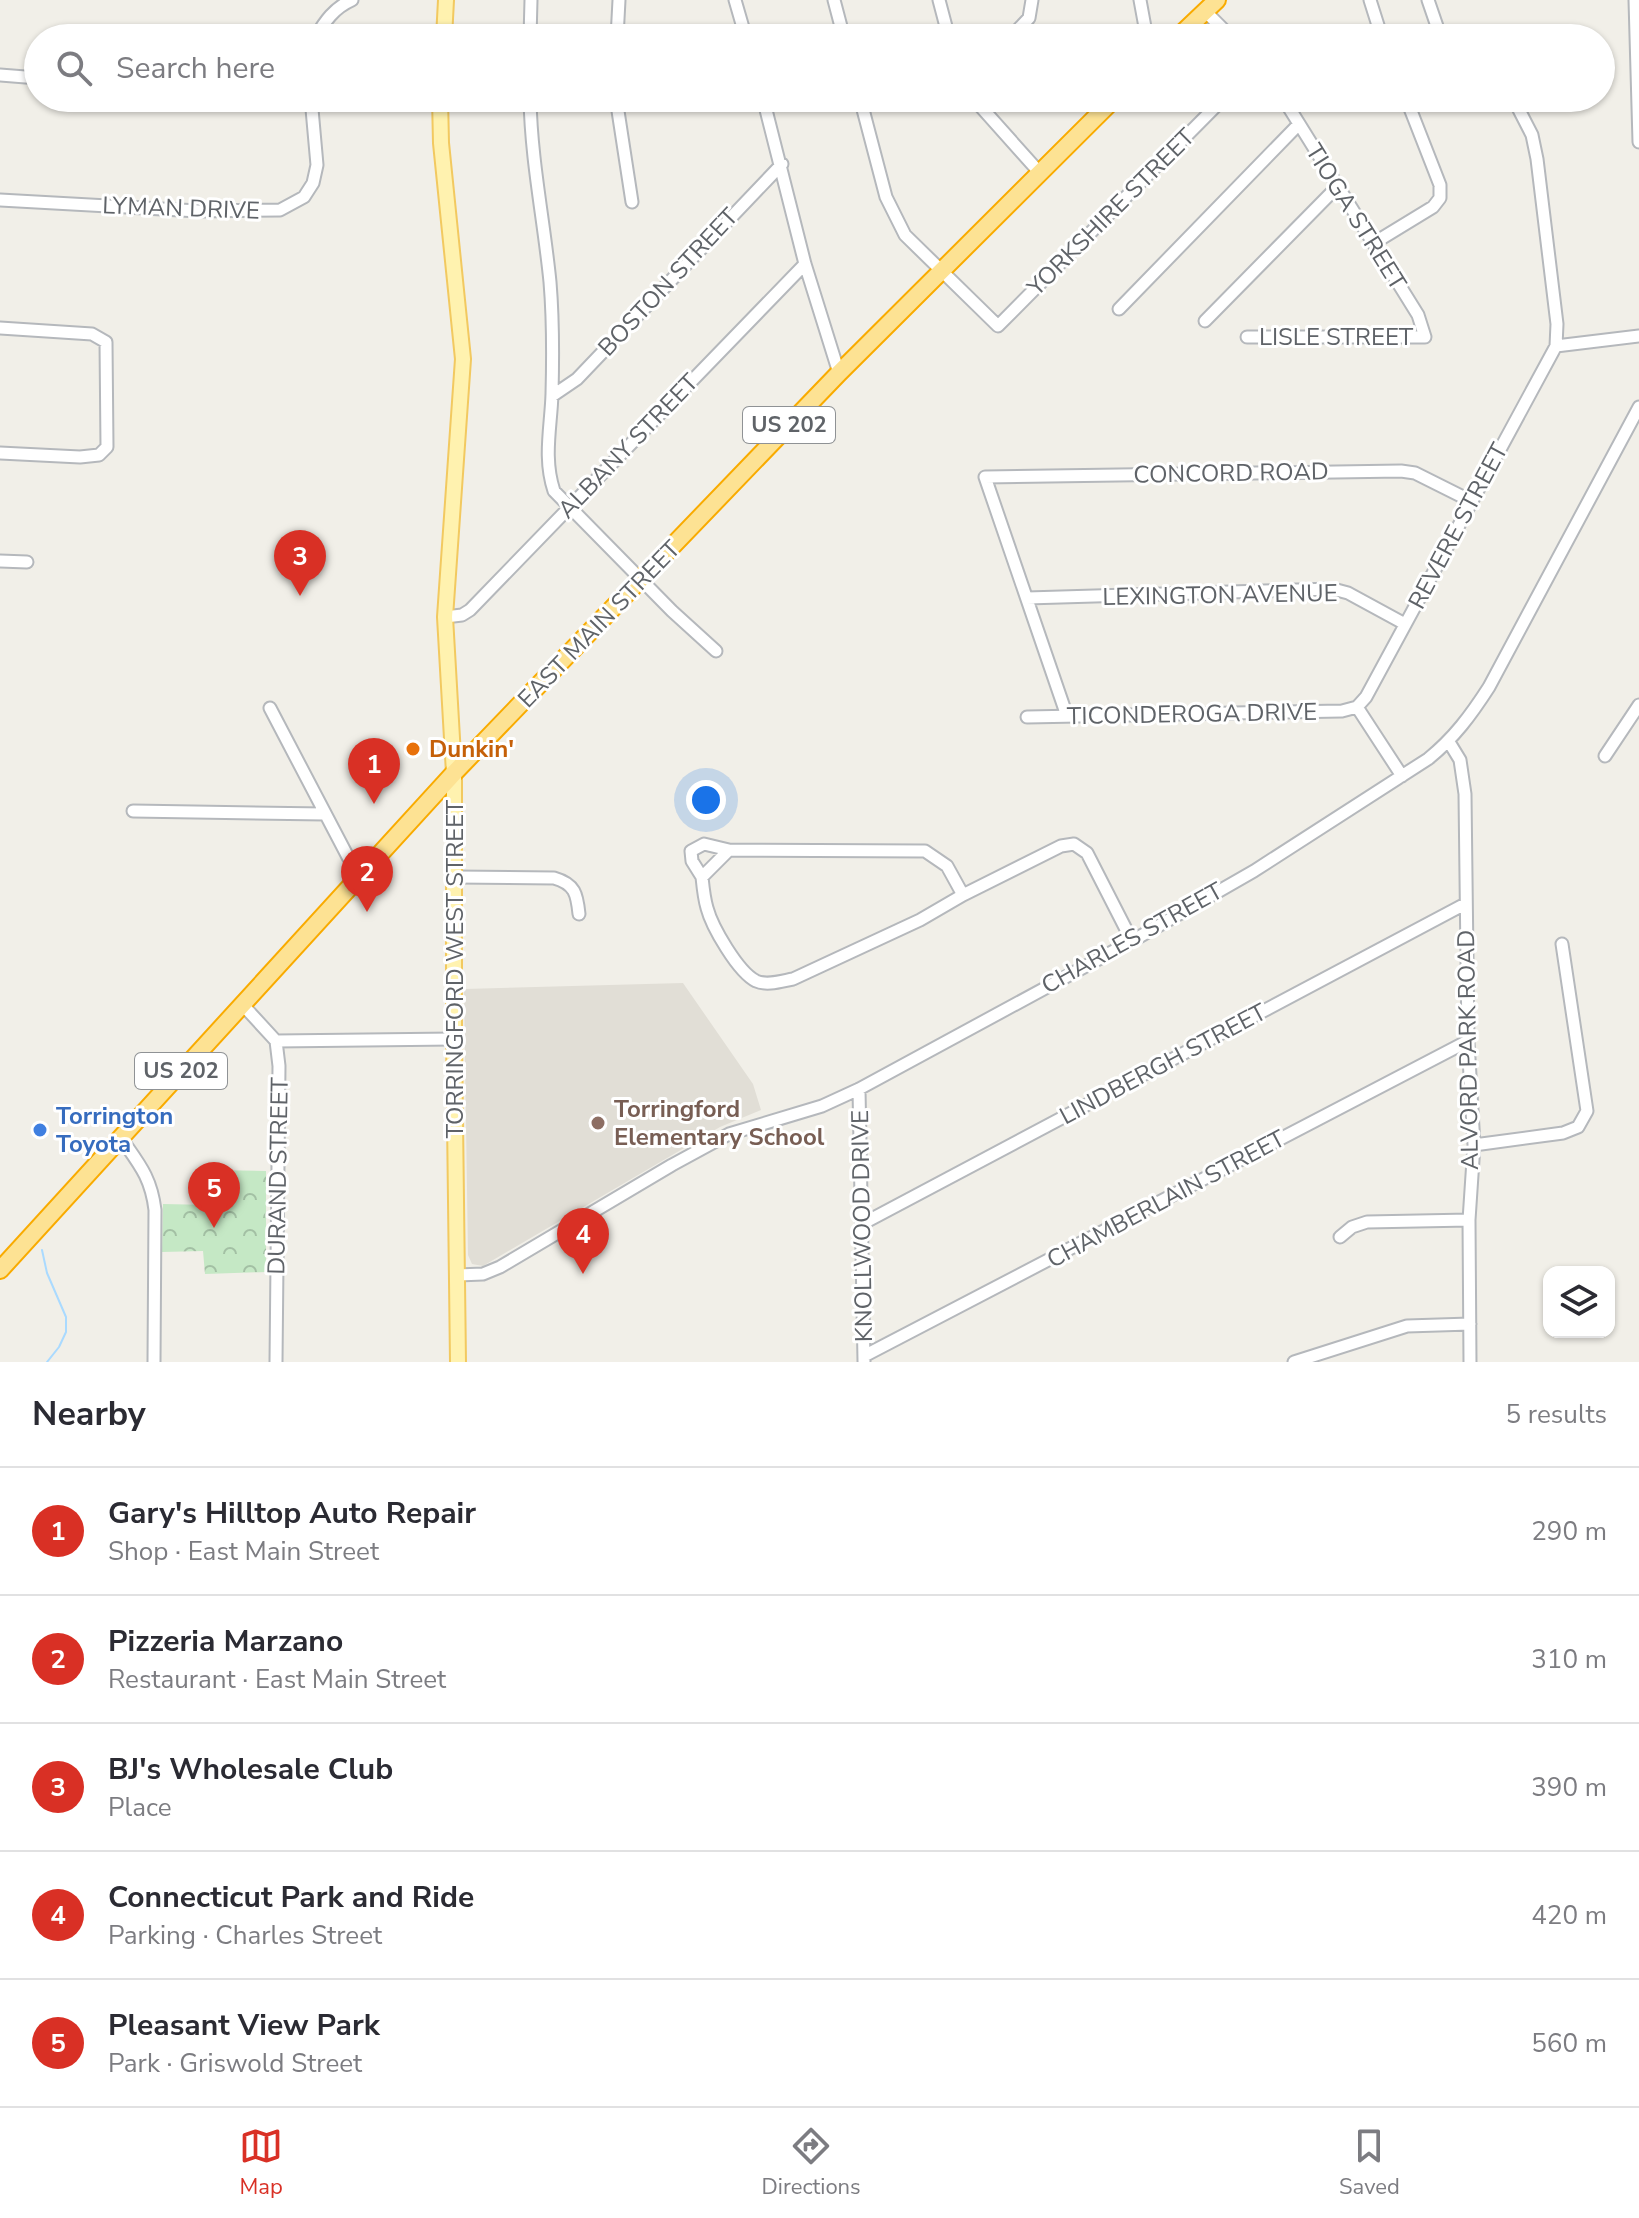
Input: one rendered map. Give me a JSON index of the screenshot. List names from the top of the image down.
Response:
{
  "streets": {
    "highway": ["US 202", "EAST MAIN STREET"],
    "main road": ["TORRINGFORD WEST STREET"],
    "street": [
      "LYMAN DRIVE",
      "YORKSHIRE STREET",
      "TIOGA STREET",
      "BOSTON STREET",
      "LISLE STREET",
      "ALBANY STREET",
      "CONCORD ROAD",
      "REVERE STREET",
      "LEXINGTON AVENUE",
      "TICONDEROGA DRIVE",
      "CHARLES STREET",
      "ALVORD PARK ROAD",
      "LINDBERGH STREET",
      "DURAND STREET",
      "CHAMBERLAIN STREET",
      "KNOLLWOOD DRIVE"
    ]
  },
  "crossings": [
    ["YORKSHIRE STREET", "EAST MAIN STREET"],
    ["TIOGA STREET", "LISLE STREET"],
    ["ALBANY STREET", "TORRINGFORD WEST STREET"],
    ["CONCORD ROAD", "REVERE STREET"],
    ["CONCORD ROAD", "LEXINGTON AVENUE"],
    ["REVERE STREET", "LEXINGTON AVENUE"],
    ["REVERE STREET", "TICONDEROGA DRIVE"],
    ["EAST MAIN STREET", "TORRINGFORD WEST STREET"],
    ["CHARLES STREET", "TORRINGFORD WEST STREET"],
    ["CHARLES STREET", "ALVORD PARK ROAD"],
    ["CHARLES STREET", "KNOLLWOOD DRIVE"],
    ["ALVORD PARK ROAD", "LINDBERGH STREET"],
    ["ALVORD PARK ROAD", "CHAMBERLAIN STREET"],
    ["LINDBERGH STREET", "KNOLLWOOD DRIVE"],
    ["CHAMBERLAIN STREET", "KNOLLWOOD DRIVE"]
  ],
  "places": ["Dunkin'", "Torringford Elementary School", "Torrington Toyota"],
  "page": {
    "search": "Search here",
    "pins": [
      "3",
      "1",
      "2",
      "5",
      "4"
    ],
    "heading": ["Nearby", "5 results"],
    "list": [
      {
        "mark": "1",
        "name": "Gary's Hilltop Auto Repair",
        "note": "Shop · East Main Street",
        "value": "290 m"
      },
      {
        "mark": "2",
        "name": "Pizzeria Marzano",
        "note": "Restaurant · East Main Street",
        "value": "310 m"
      },
      {
        "mark": "3",
        "name": "BJ's Wholesale Club",
        "note": "Place",
        "value": "390 m"
      },
      {
        "mark": "4",
        "name": "Connecticut Park and Ride",
        "note": "Parking · Charles Street",
        "value": "420 m"
      },
      {
        "mark": "5",
        "name": "Pleasant View Park",
        "note": "Park · Griswold Street",
        "value": "560 m"
      }
    ],
    "nav": ["Map", "Directions", "Saved"]
  }
}
